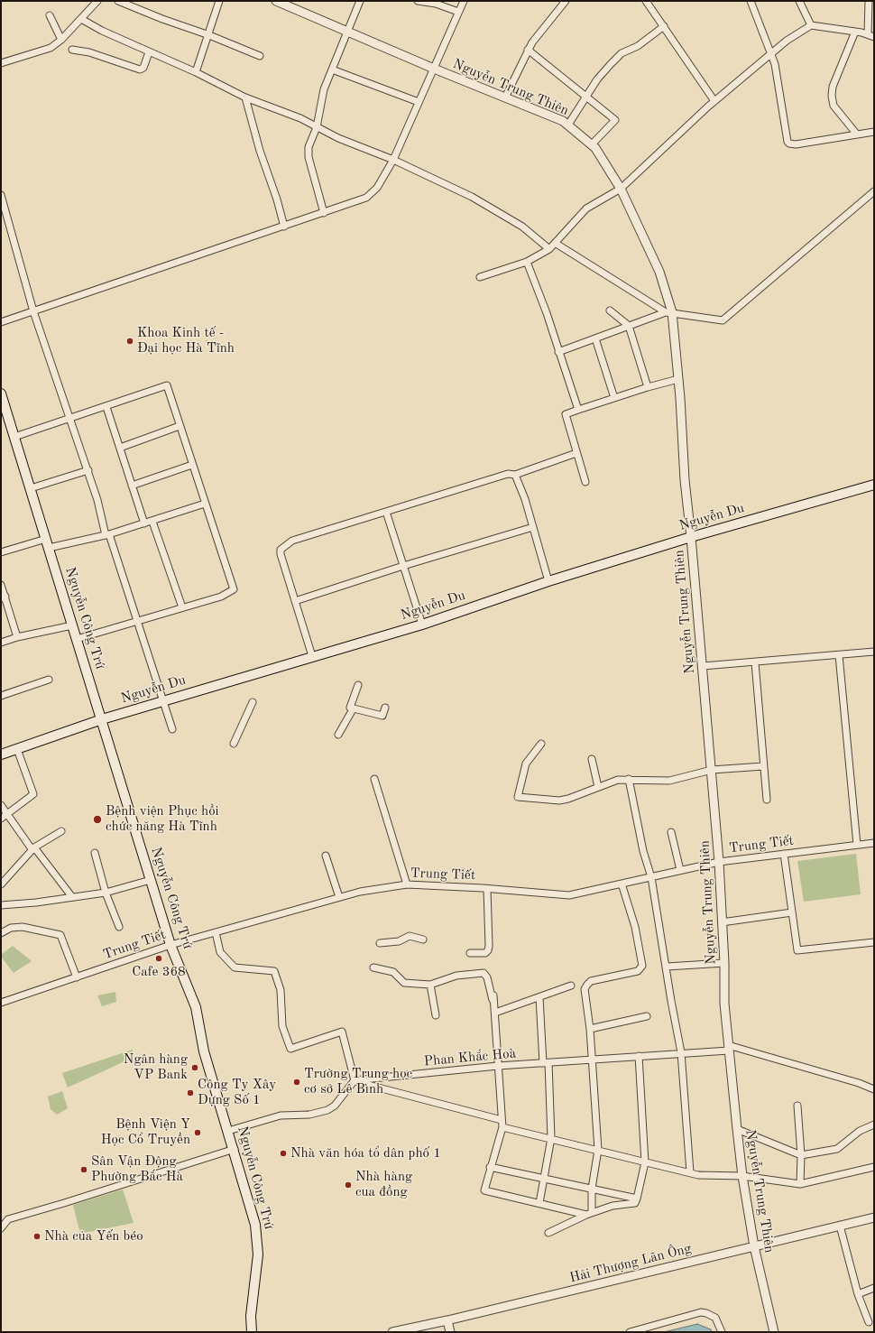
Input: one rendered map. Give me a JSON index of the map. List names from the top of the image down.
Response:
{
  "streets": {
    "main road": ["Nguyễn Du", "Nguyễn Công Trứ"],
    "street": [
      "Nguyễn Trung Thiên",
      "Trung Tiết",
      "Phan Khắc Hoà",
      "Hải Thượng Lãn Ông"
    ]
  },
  "crossings": [
    ["Nguyễn Trung Thiên", "Nguyễn Du"],
    ["Nguyễn Trung Thiên", "Trung Tiết"],
    ["Nguyễn Trung Thiên", "Phan Khắc Hoà"],
    ["Nguyễn Trung Thiên", "Hải Thượng Lãn Ông"],
    ["Nguyễn Du", "Nguyễn Công Trứ"],
    ["Nguyễn Công Trứ", "Trung Tiết"]
  ],
  "places": [
    "Khoa Kinh tế - Đại học Hà Tĩnh",
    "Bệnh viện Phục hồi chức năng Hà Tĩnh",
    "Cafe 368",
    "Ngân hàng VP Bank",
    "Trường Trung học cơ sở Lê Bình",
    "Công Ty Xây Dựng Số 1",
    "Bệnh Viện Y Học Cổ Truyền",
    "Nhà văn hóa tổ dân phố 1",
    "Sân Vận Động Phường Bắc Hà",
    "Nhà hàng cua đồng",
    "Nhà của Yến béo"
  ]
}
